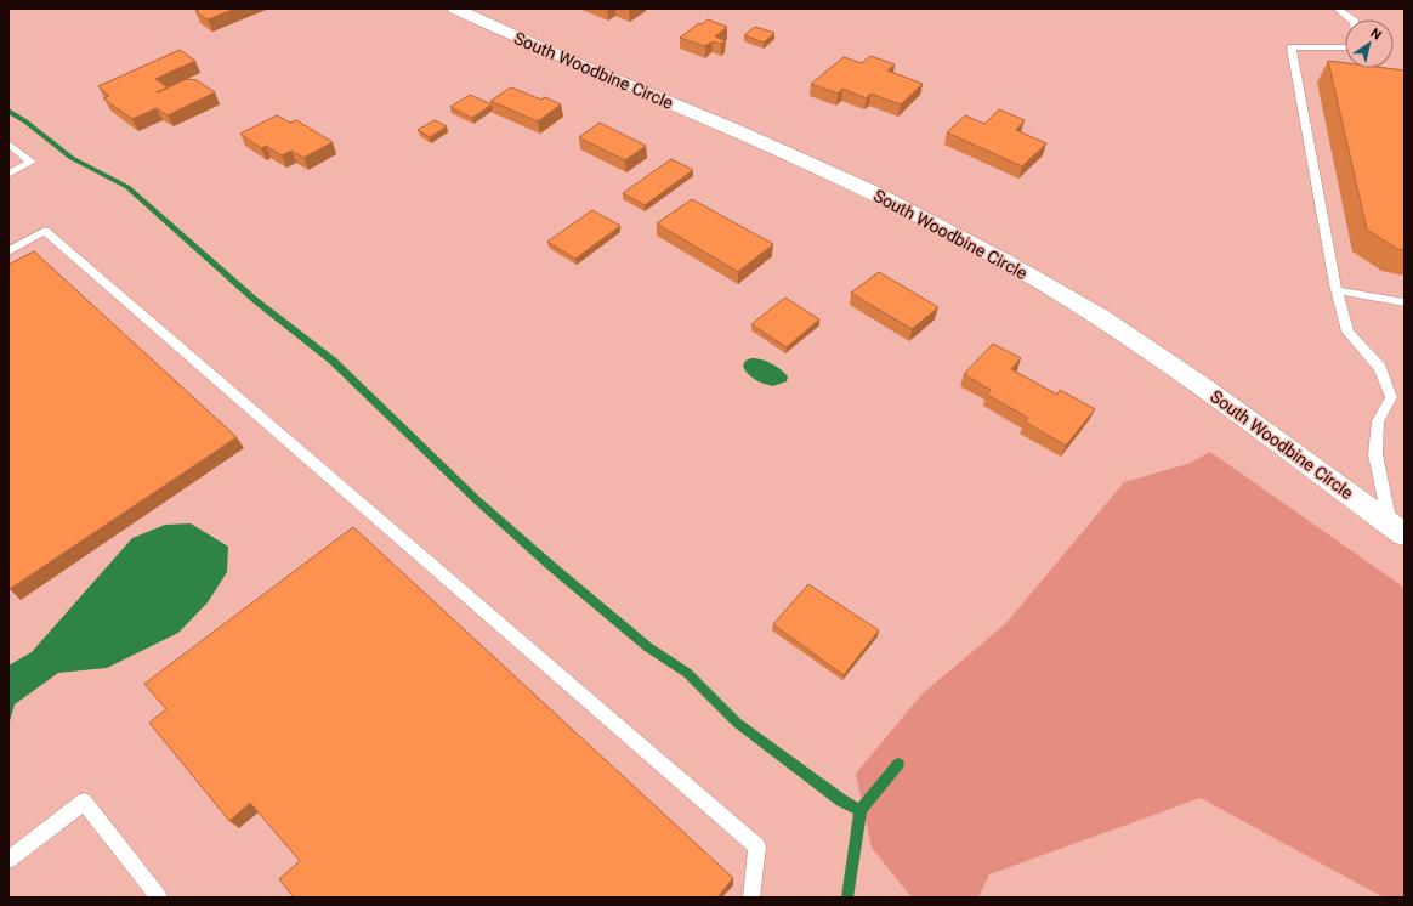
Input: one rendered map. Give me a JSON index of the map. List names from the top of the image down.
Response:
{
  "streets": {
    "street": ["South Woodbine Circle"]
  },
  "north": "top right"
}
